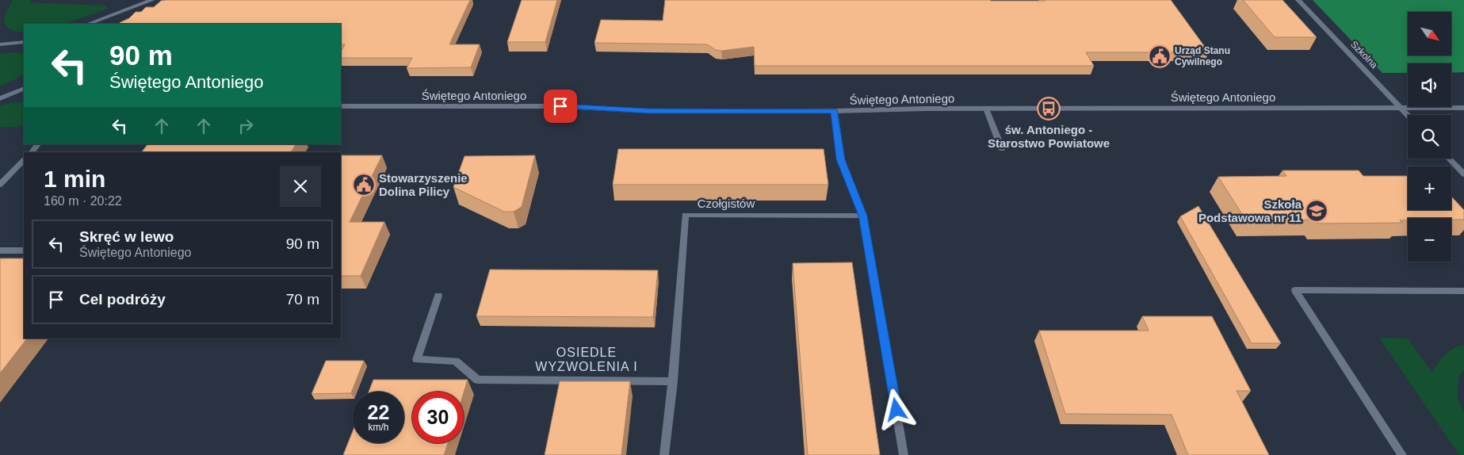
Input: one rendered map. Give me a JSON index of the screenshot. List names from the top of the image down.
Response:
{
  "streets": {
    "street": ["Szkolna", "Świętego Antoniego", "Czołgistów"]
  },
  "crossings": [
    ["Szkolna", "Świętego Antoniego"]
  ],
  "districts": ["OSIEDLE WYZWOLENIA I"],
  "places": {
    "public building": ["Urząd Stanu Cywilnego", "Stowarzyszenie Dolina Pilicy"],
    "bus stop": ["św. Antoniego - Starostwo Powiatowe"],
    "school or university": ["Szkoła Podstawowa nr 11"]
  },
  "north": "bottom right",
  "page": {
    "map_buttons": ["+", "−"],
    "turn": ["90 m", "Świętego Antoniego"],
    "heading": ["1 min", "160 m · 20:22"],
    "list": [
      {
        "name": "Skręć w lewo",
        "note": "Świętego Antoniego",
        "value": "90 m"
      },
      {
        "name": "Cel podróży",
        "value": "70 m"
      }
    ],
    "speed": "22 km/h",
    "limit": "30"
  }
}
